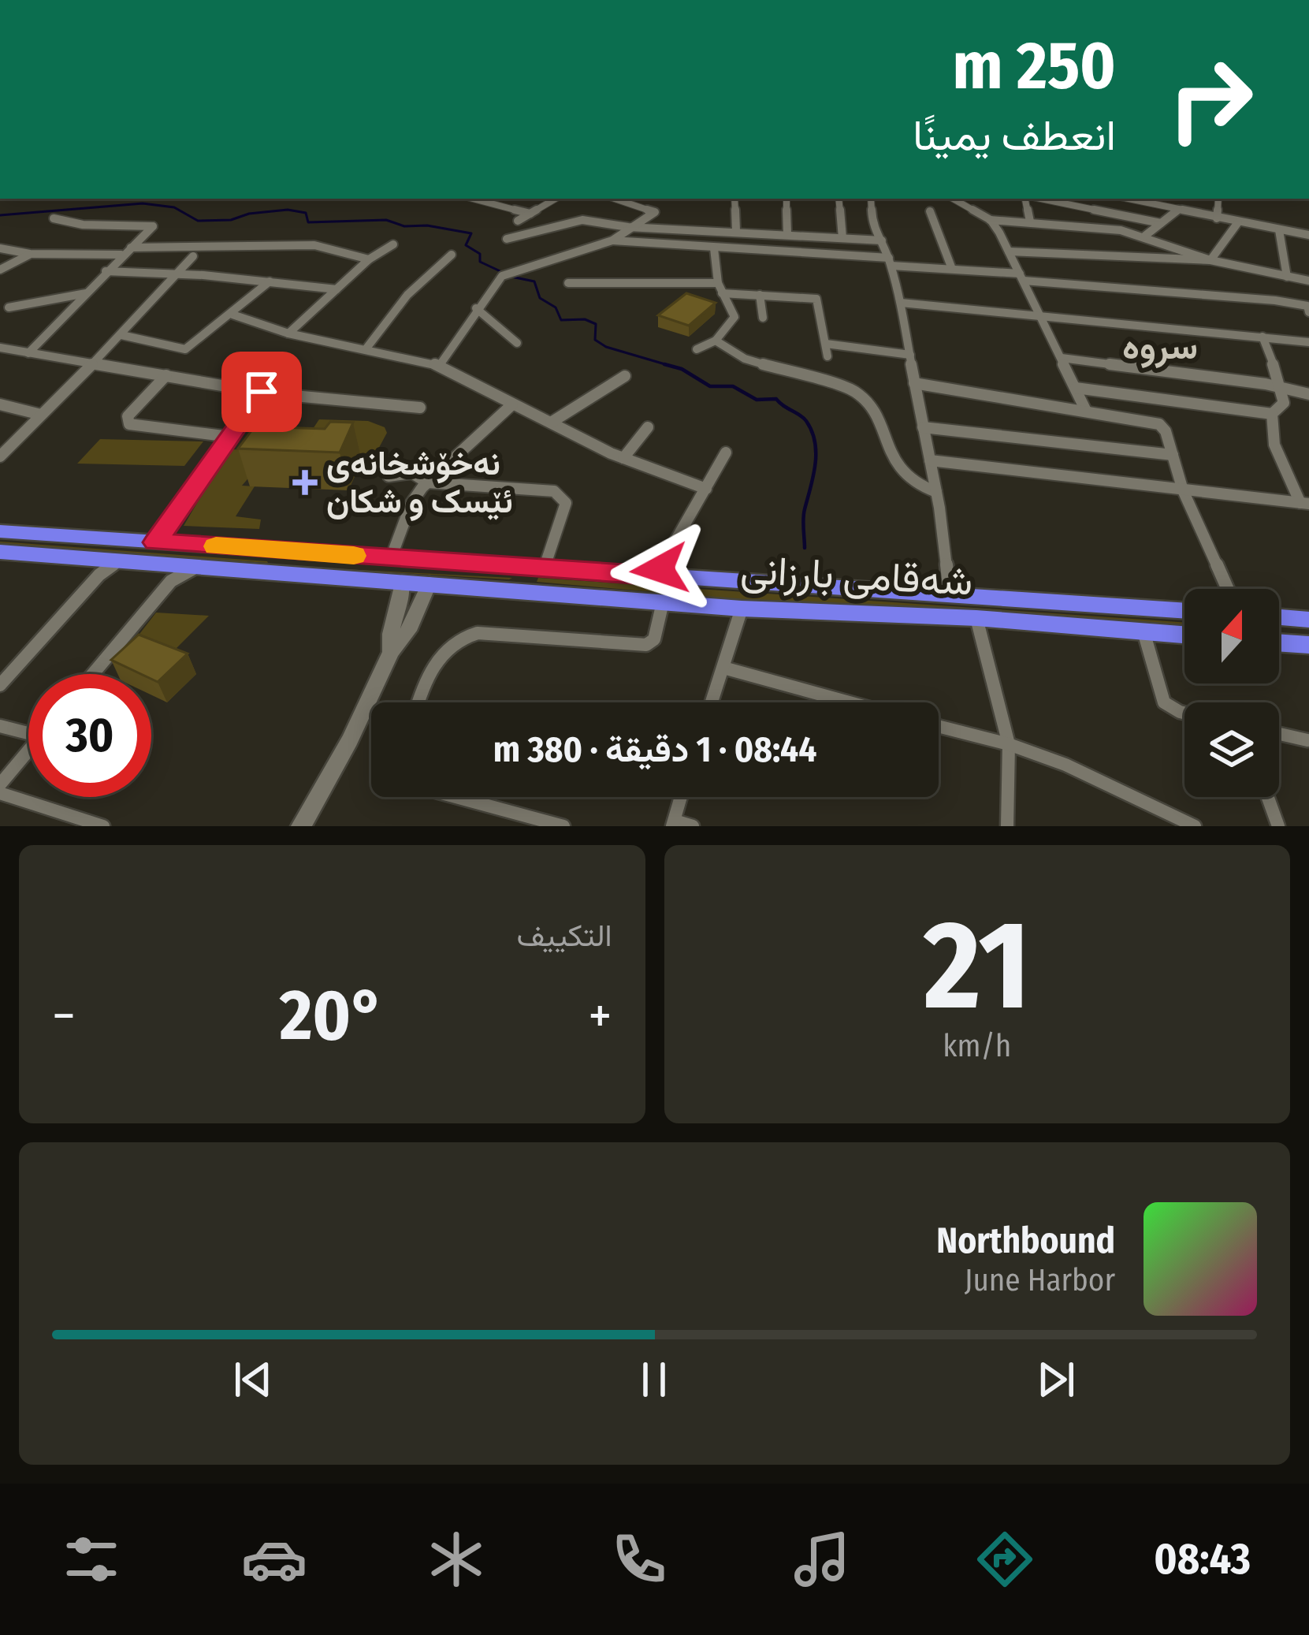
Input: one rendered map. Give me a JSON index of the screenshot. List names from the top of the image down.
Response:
{
  "streets": {
    "highway": ["شەقامی بارزانی"]
  },
  "districts": ["سروە"],
  "places": {
    "health": ["نەخۆشخانەی ئێسک و شکان"]
  },
  "north": "top",
  "page": {
    "turn": ["250 m", "انعطف يمينًا"],
    "limit": "30",
    "trip": "08:44 · 1 دقيقة · 380 m",
    "tile": [
      ["21", "km/h"],
      "التكييف"
    ],
    "heat": ["−", "20°", "+"],
    "song": ["Northbound", "June Harbor"],
    "tabs": "08:43"
  }
}
